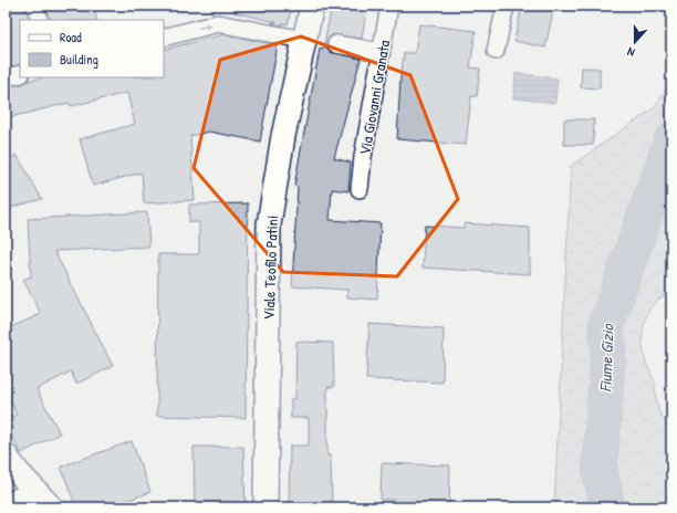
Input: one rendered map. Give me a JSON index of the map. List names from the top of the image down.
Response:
{
  "streets": {
    "main road": ["Viale Teofilo Patini"],
    "street": ["Via Giovanni Granata"]
  },
  "water": ["Fiume Gizio"],
  "legend": ["Road", "Building"],
  "north": "bottom"
}
